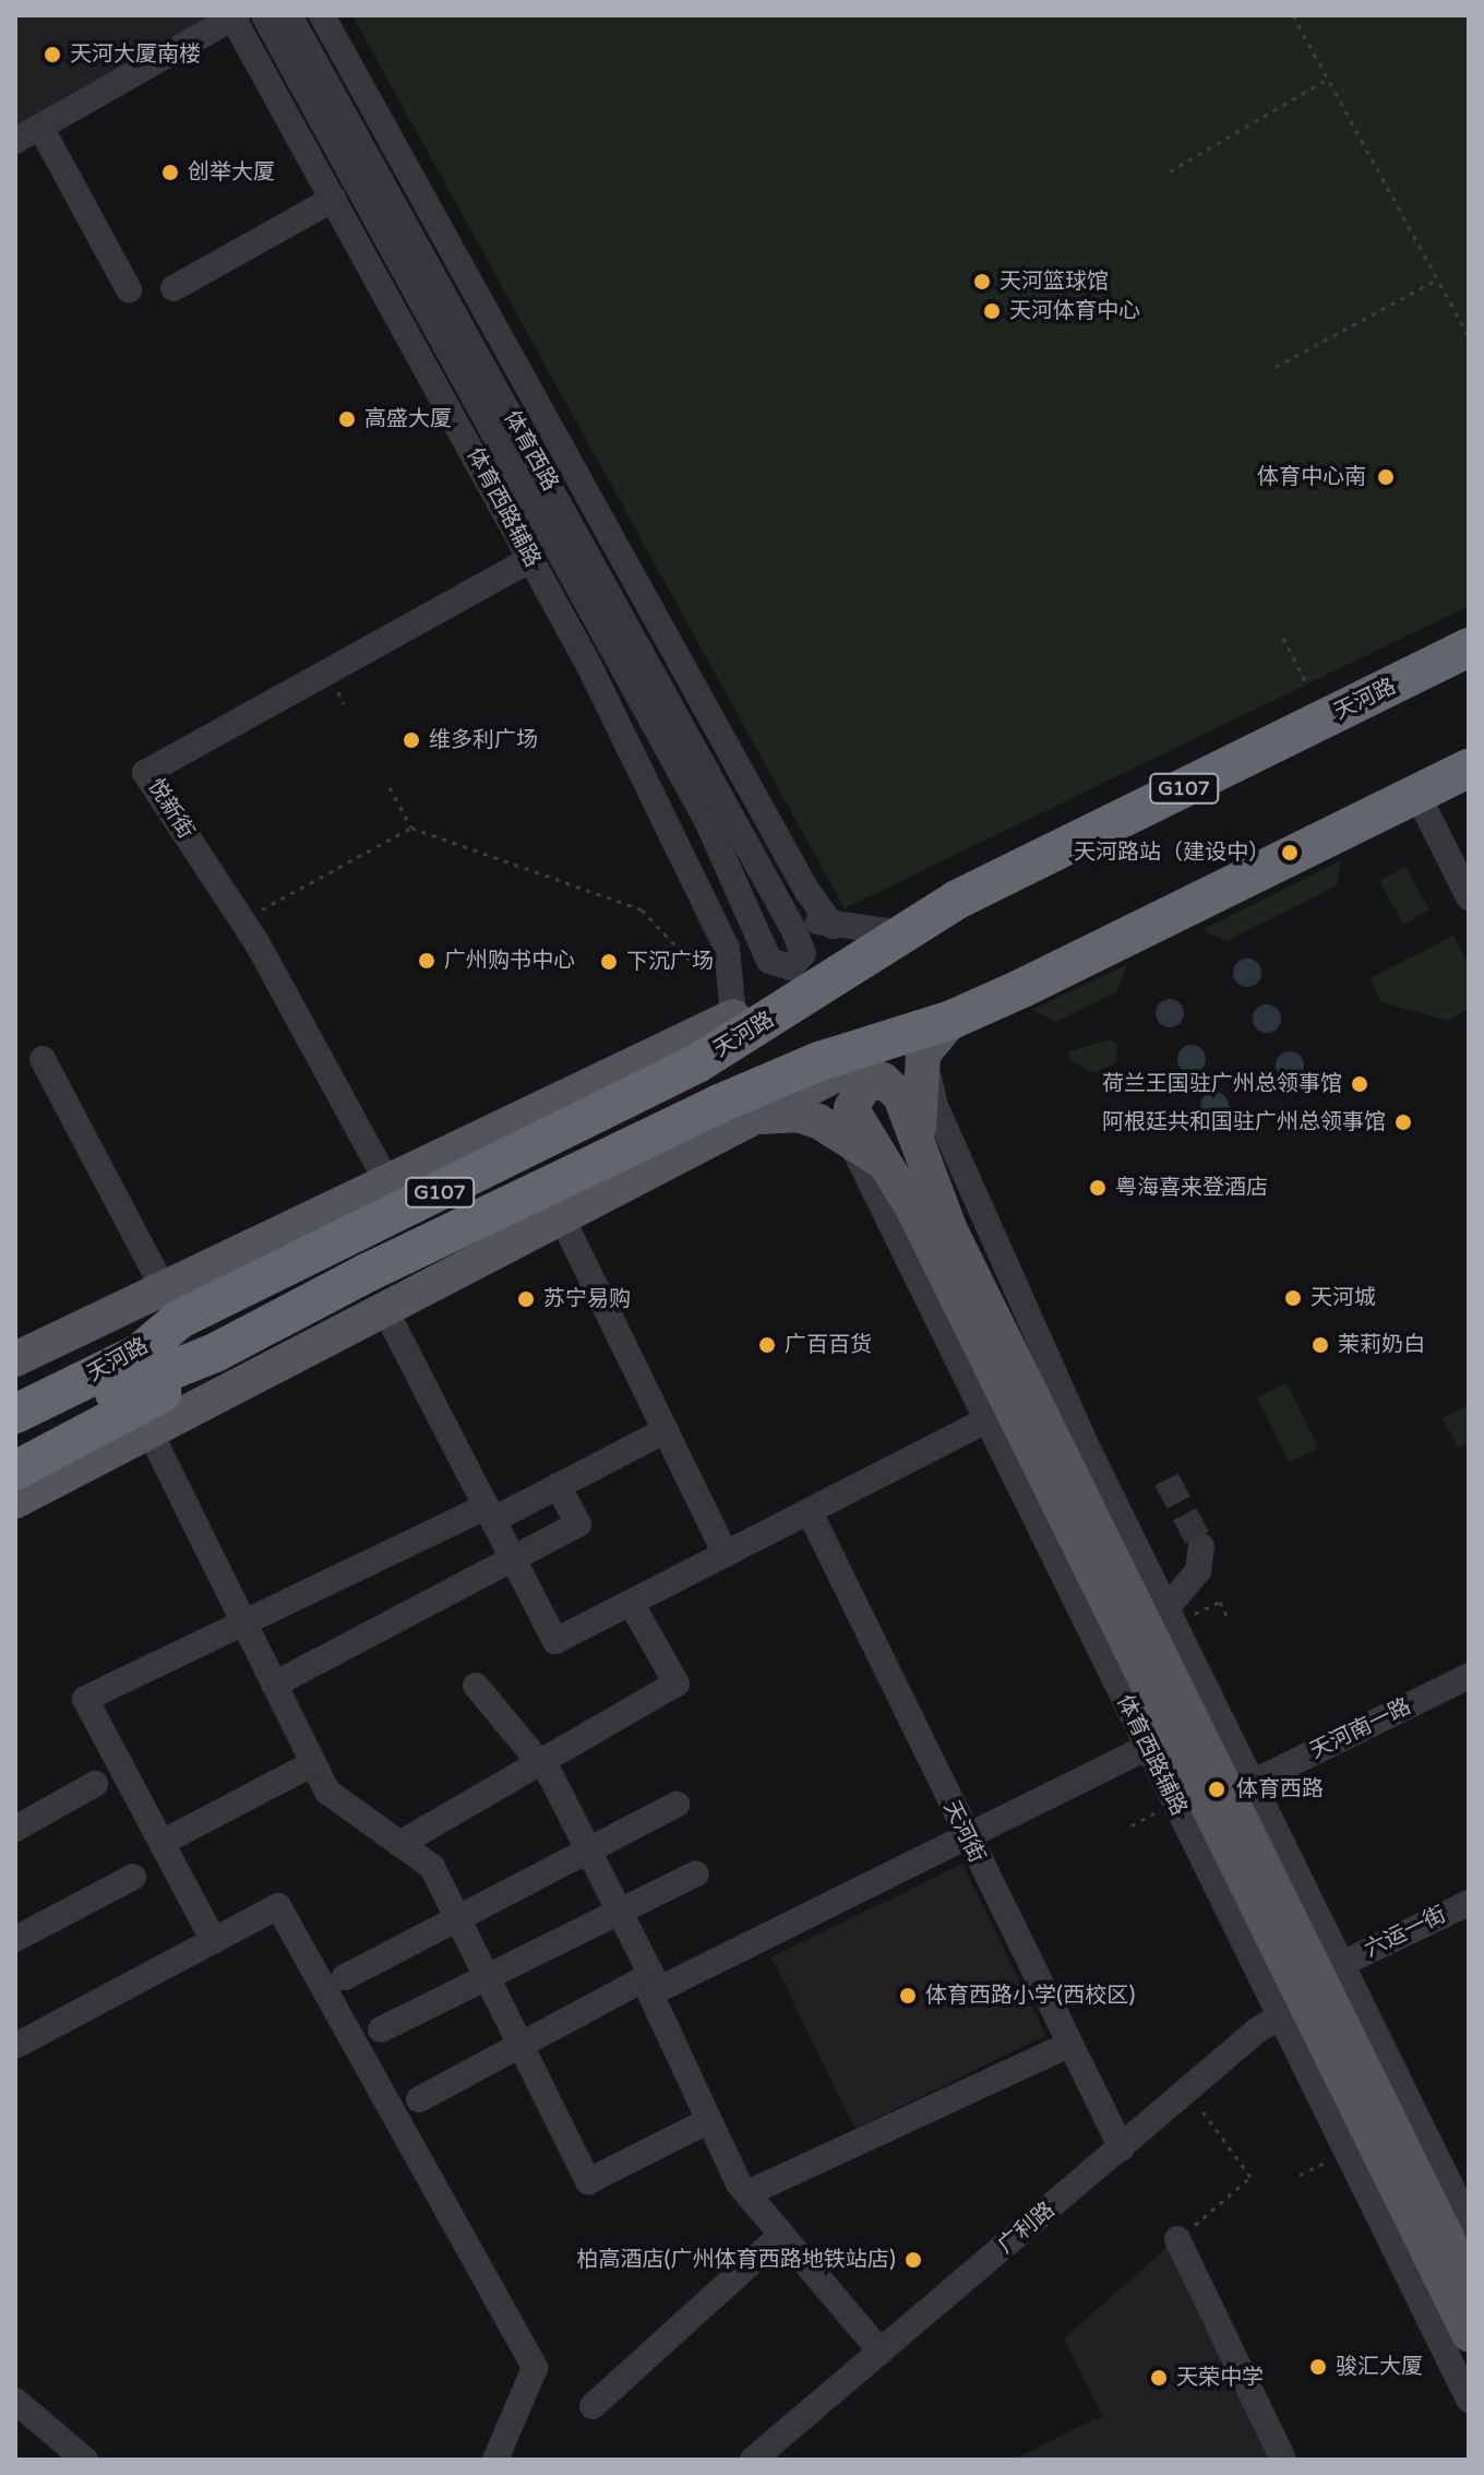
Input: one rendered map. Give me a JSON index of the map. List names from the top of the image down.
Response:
{
  "streets": {
    "highway": ["天河路", "G107"],
    "street": [
      "体育西路",
      "体育西路辅路",
      "悦新街",
      "天河南一路",
      "天河街",
      "六运一街",
      "广利路"
    ]
  },
  "crossings": [
    ["体育西路", "体育西路辅路"],
    ["体育西路辅路", "悦新街"],
    ["天河街", "广利路"],
    ["六运一街", "广利路"]
  ],
  "places": [
    "天河大厦南楼",
    "创举大厦",
    "天河篮球馆",
    "天河体育中心",
    "高盛大厦",
    "体育中心南",
    "维多利广场",
    "天河路站（建设中）",
    "广州购书中心",
    "下沉广场",
    "荷兰王国驻广州总领事馆",
    "阿根廷共和国驻广州总领事馆",
    "粤海喜来登酒店",
    "天河城",
    "苏宁易购",
    "广百百货",
    "茉莉奶白",
    "体育西路",
    "体育西路小学(西校区)",
    "柏高酒店(广州体育西路地铁站店)",
    "骏汇大厦",
    "天荣中学"
  ]
}
